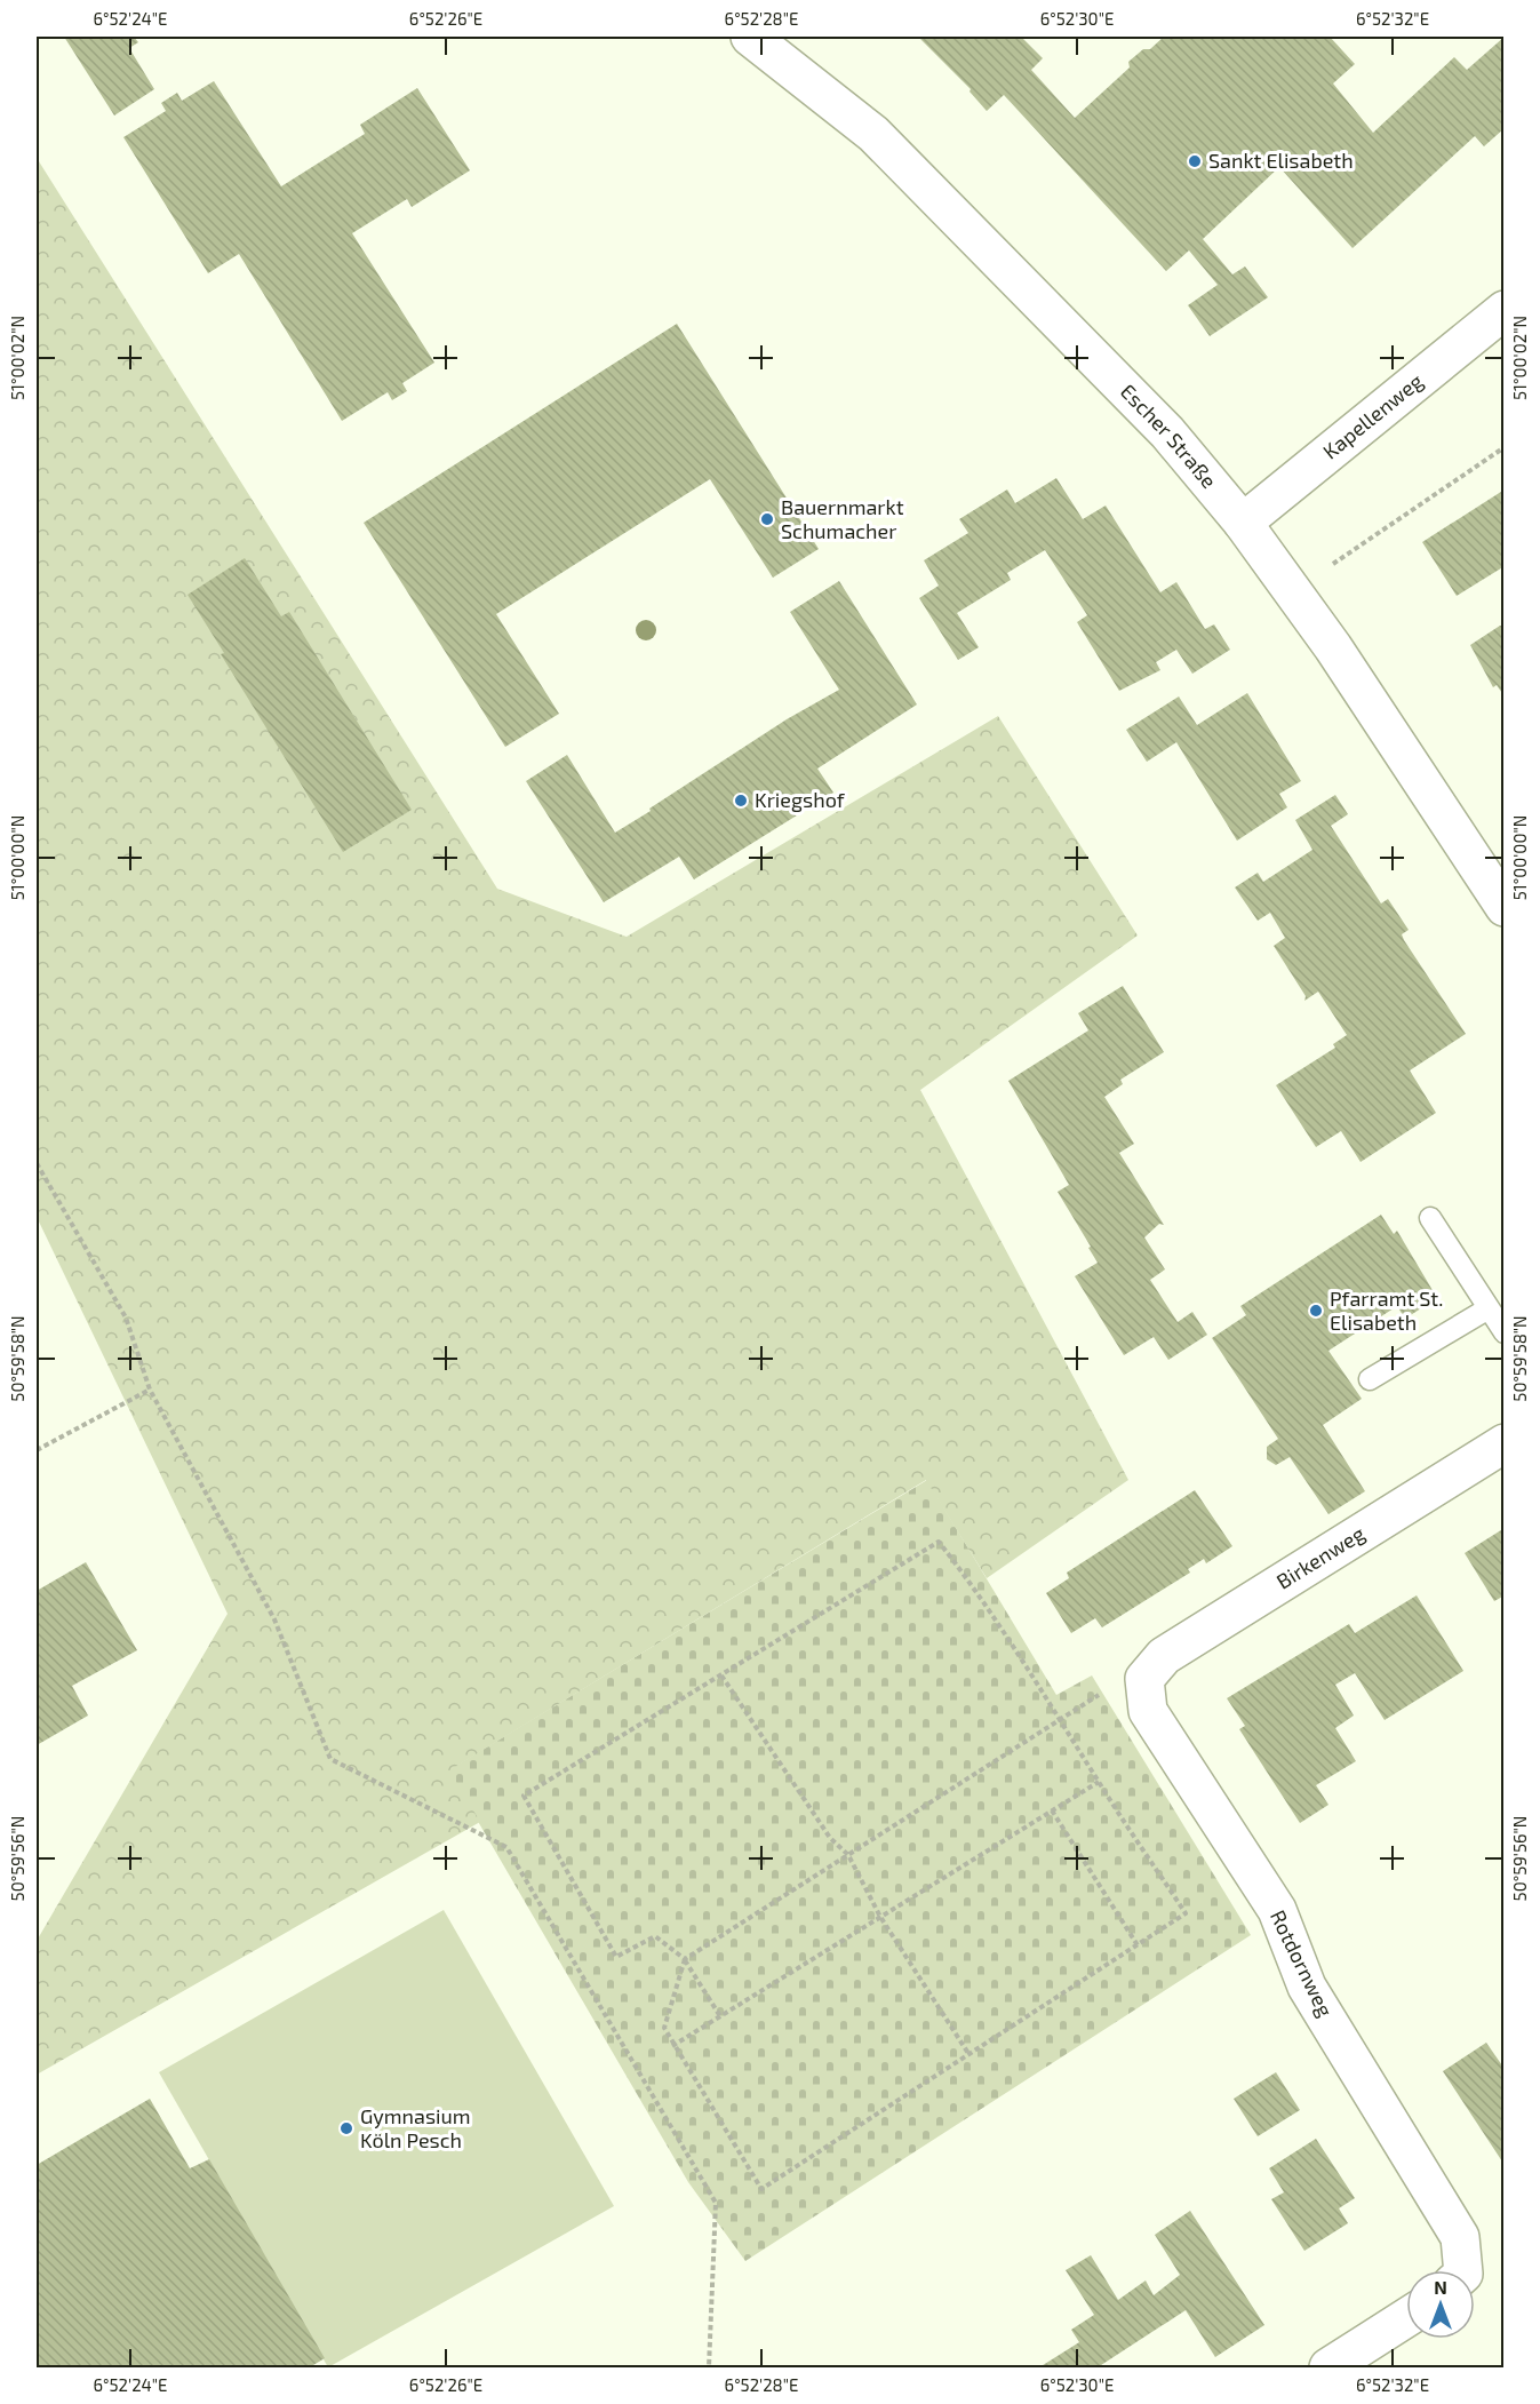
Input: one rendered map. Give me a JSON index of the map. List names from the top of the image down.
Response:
{
  "streets": {
    "street": [
      "Kapellenweg",
      "Escher Straße",
      "Birkenweg",
      "Rotdornweg"
    ]
  },
  "crossings": [
    ["Kapellenweg", "Escher Straße"],
    ["Birkenweg", "Rotdornweg"]
  ],
  "places": [
    "Sankt Elisabeth",
    "Bauernmarkt Schumacher",
    "Kriegshof",
    "Pfarramt St. Elisabeth",
    "Gymnasium Köln Pesch"
  ],
  "north": "top",
  "coordinates": [
    "6°52'24\"E",
    "6°52'26\"E",
    "6°52'28\"E",
    "6°52'30\"E",
    "6°52'32\"E",
    "51°00'02\"N",
    "51°00'00\"N",
    "50°59'58\"N",
    "50°59'56\"N"
  ]
}
